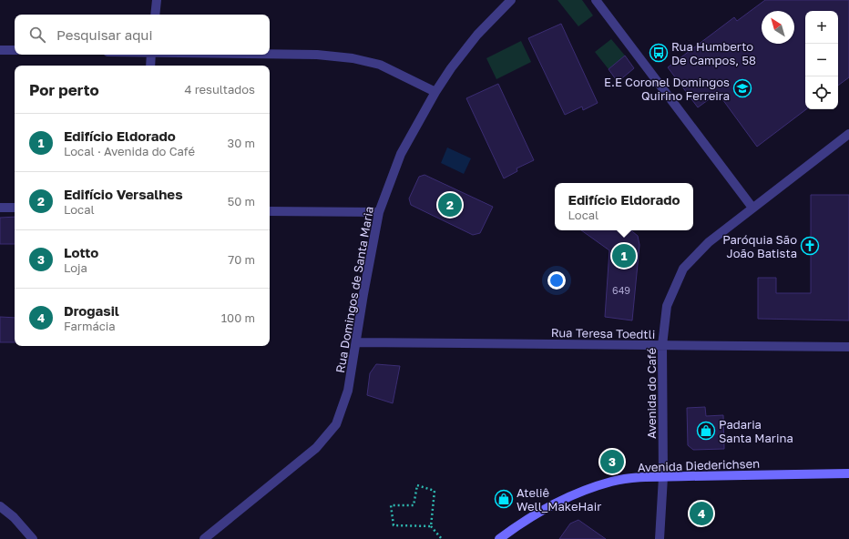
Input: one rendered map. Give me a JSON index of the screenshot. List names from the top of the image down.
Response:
{
  "streets": {
    "street": [
      "Rua Domingos de Santa Maria",
      "Rua Teresa Toedtli",
      "Avenida do Café",
      "Avenida Diederichsen"
    ]
  },
  "crossings": [
    ["Rua Domingos de Santa Maria", "Rua Teresa Toedtli"],
    ["Rua Teresa Toedtli", "Avenida do Café"],
    ["Avenida do Café", "Avenida Diederichsen"]
  ],
  "places": {
    "bus stop": ["Rua Humberto De Campos, 58"],
    "school or university": ["E.E Coronel Domingos Quirino Ferreira"],
    "church": ["Paróquia São João Batista"],
    "shop": ["Padaria Santa Marina", "Ateliê Well_MakeHair"]
  },
  "house_numbers": ["649"],
  "north": "top left",
  "page": {
    "map_buttons": ["+", "−"],
    "search": "Pesquisar aqui",
    "heading": ["Por perto", "4 resultados"],
    "list": [
      {
        "mark": "1",
        "name": "Edifício Eldorado",
        "note": "Local · Avenida do Café",
        "value": "30 m"
      },
      {
        "mark": "2",
        "name": "Edifício Versalhes",
        "note": "Local",
        "value": "50 m"
      },
      {
        "mark": "3",
        "name": "Lotto",
        "note": "Loja",
        "value": "70 m"
      },
      {
        "mark": "4",
        "name": "Drogasil",
        "note": "Farmácia",
        "value": "100 m"
      }
    ],
    "popup": ["Edifício Eldorado", "Local"],
    "pins": [
      "2",
      "1",
      "3",
      "4"
    ]
  }
}
